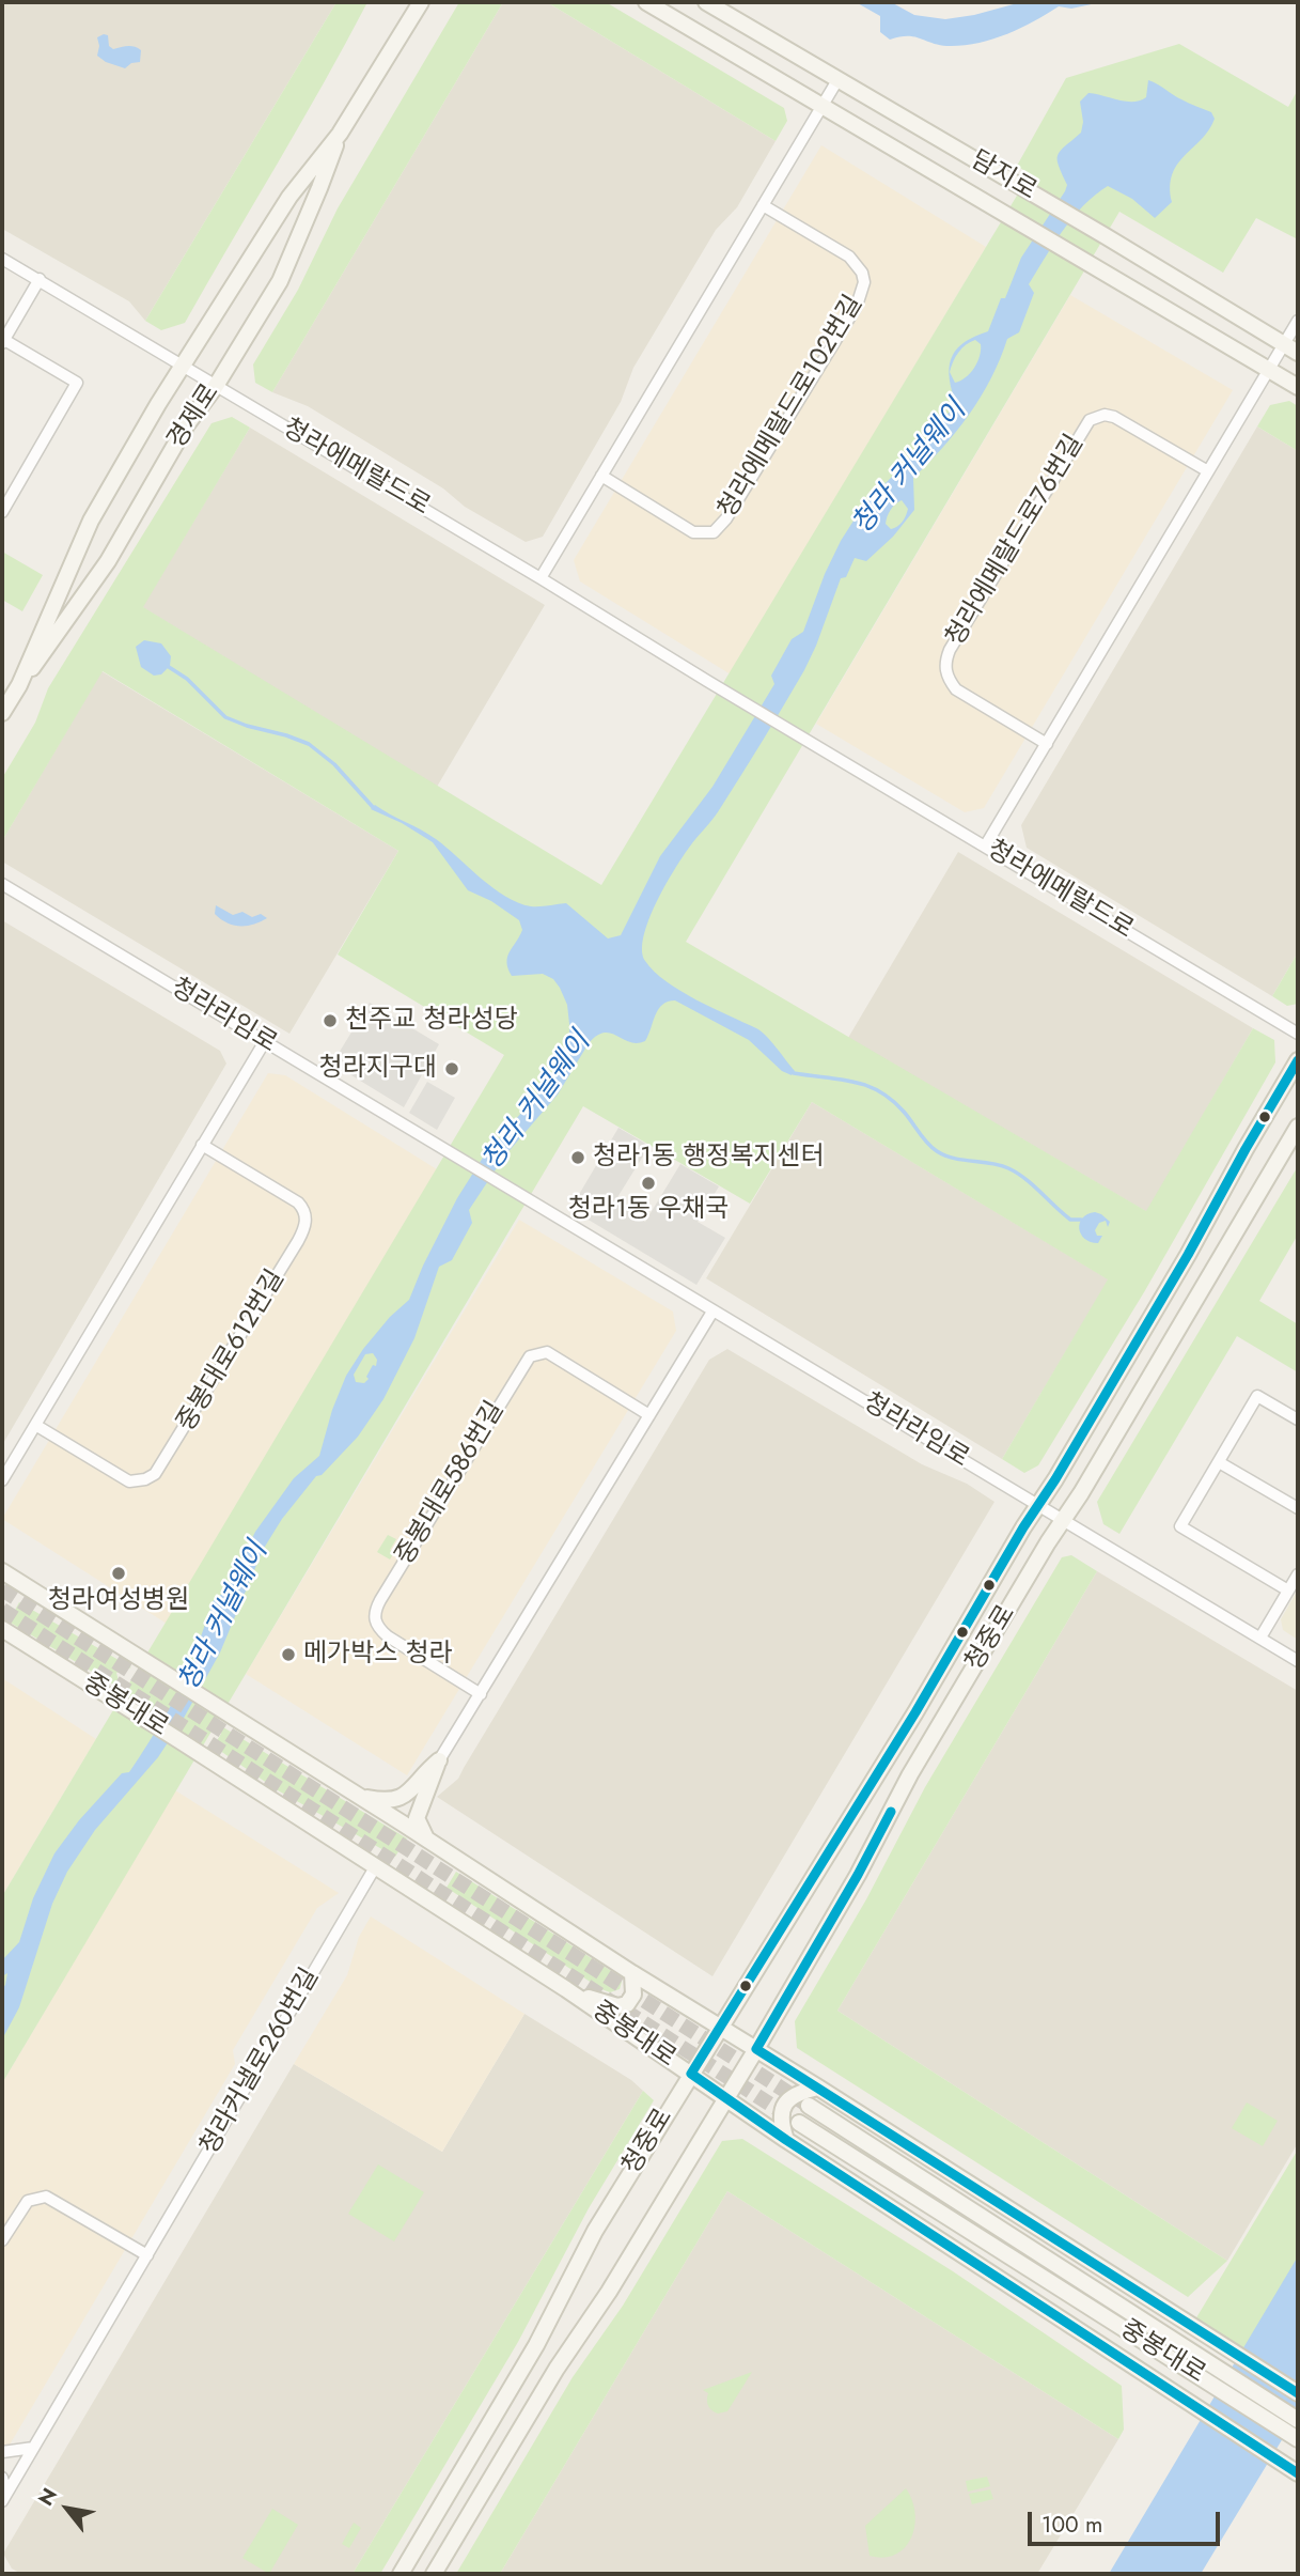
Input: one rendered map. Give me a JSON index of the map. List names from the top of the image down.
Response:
{
  "streets": {
    "main road": [
      "담지로",
      "경제로",
      "청중로",
      "중봉대로"
    ],
    "street": [
      "청라에메랄드로102번길",
      "청라에메랄드로",
      "청라에메랄드로76번길",
      "청라라임로",
      "중봉대로612번길",
      "중봉대로586번길",
      "청라커낼로260번길"
    ]
  },
  "crossings": [
    ["경제로", "청라에메랄드로"],
    ["청라라임로", "청중로"],
    ["청중로", "중봉대로"],
    ["중봉대로", "청라커낼로260번길"]
  ],
  "water": ["청라 커널웨이"],
  "places": [
    "천주교 청라성당",
    "청라지구대",
    "청라1동 행정복지센터",
    "청라1동 우채국",
    "청라여성병원",
    "메가박스 청라"
  ],
  "scale_bar": "100 m",
  "north": "top left"
}
